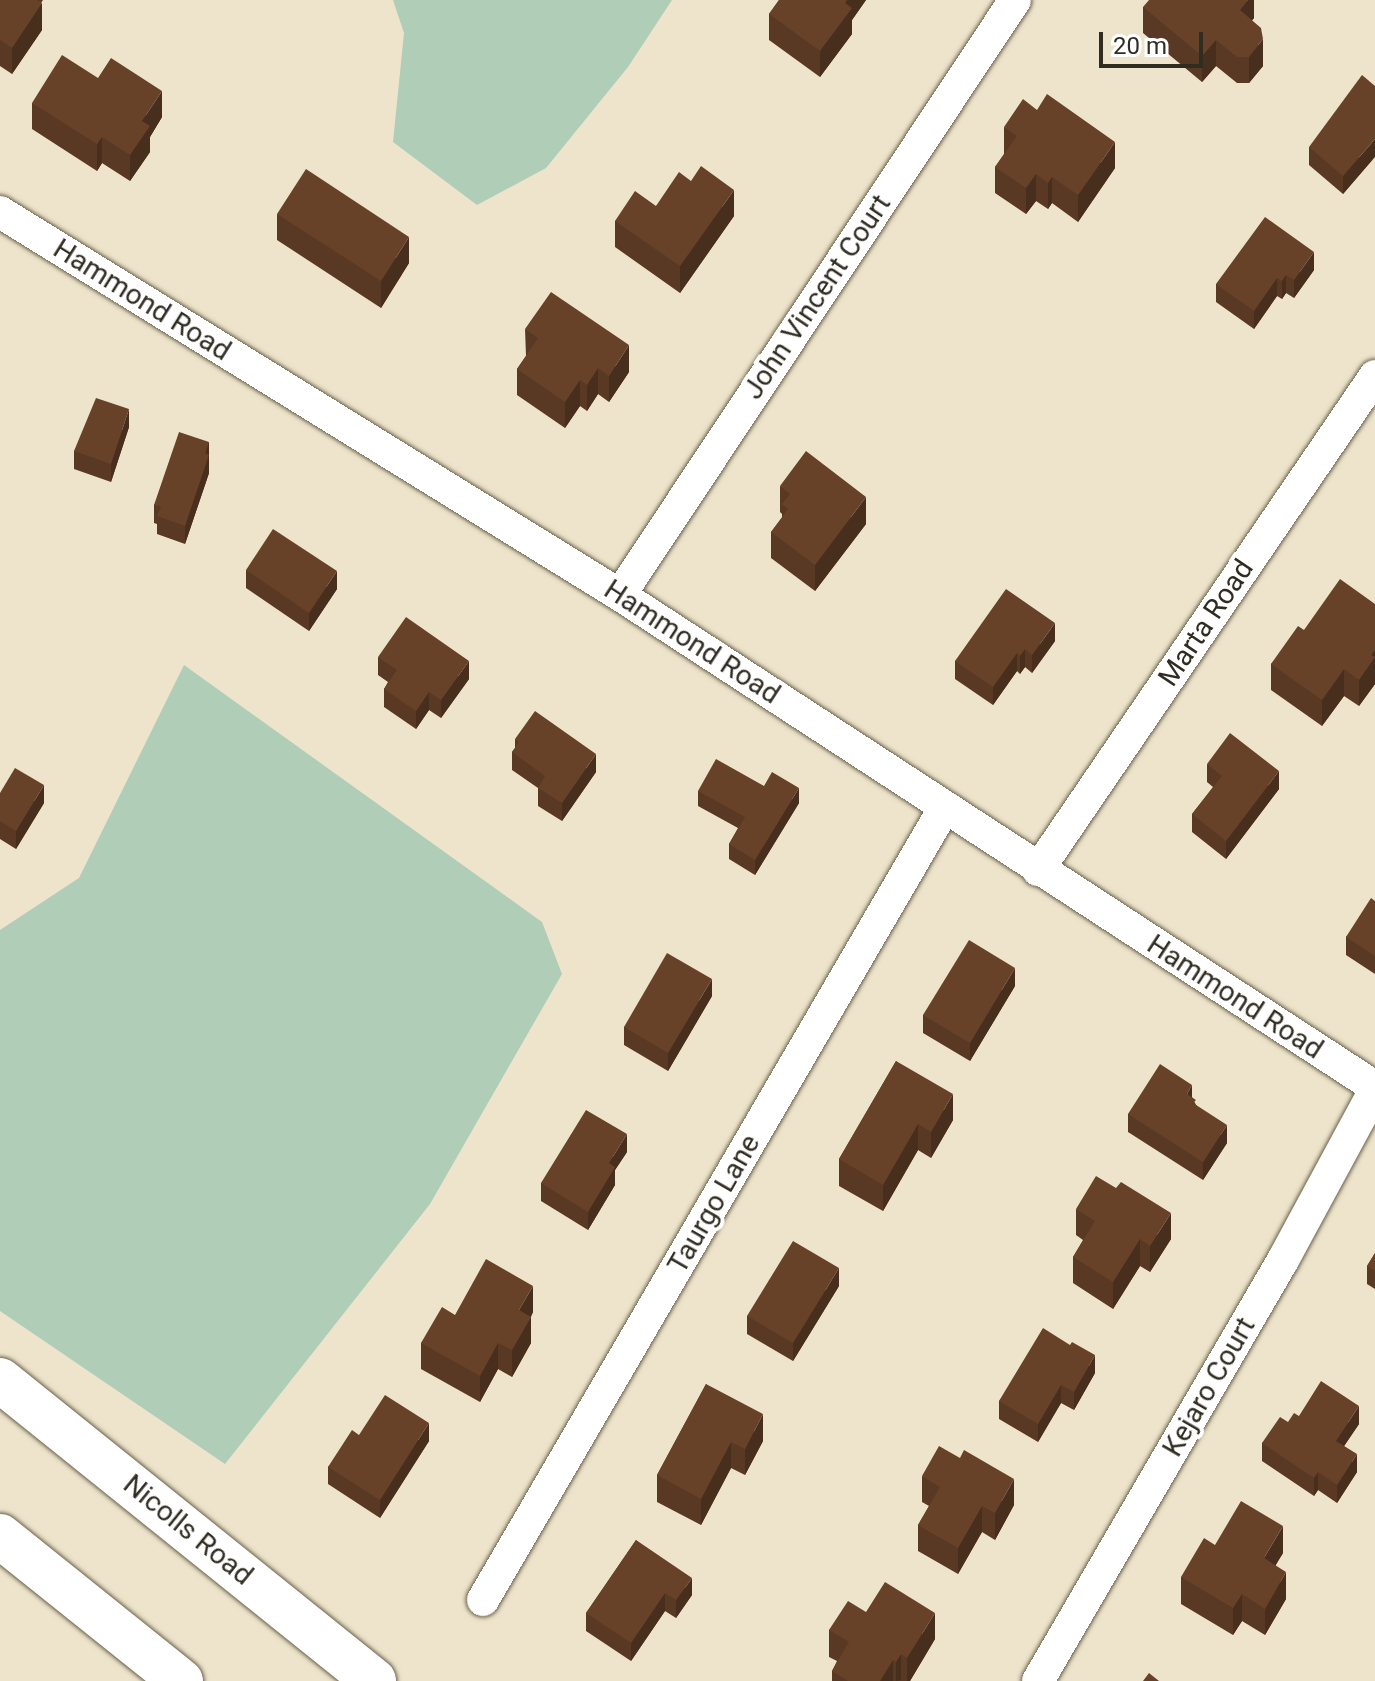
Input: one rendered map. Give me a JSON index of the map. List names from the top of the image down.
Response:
{
  "streets": {
    "highway": ["Nicolls Road"],
    "street": [
      "John Vincent Court",
      "Hammond Road",
      "Marta Road",
      "Taurgo Lane",
      "Kejaro Court"
    ]
  },
  "crossings": [
    ["John Vincent Court", "Hammond Road"],
    ["Hammond Road", "Marta Road"],
    ["Hammond Road", "Taurgo Lane"],
    ["Hammond Road", "Kejaro Court"]
  ],
  "scale_bar": "20 m"
}
